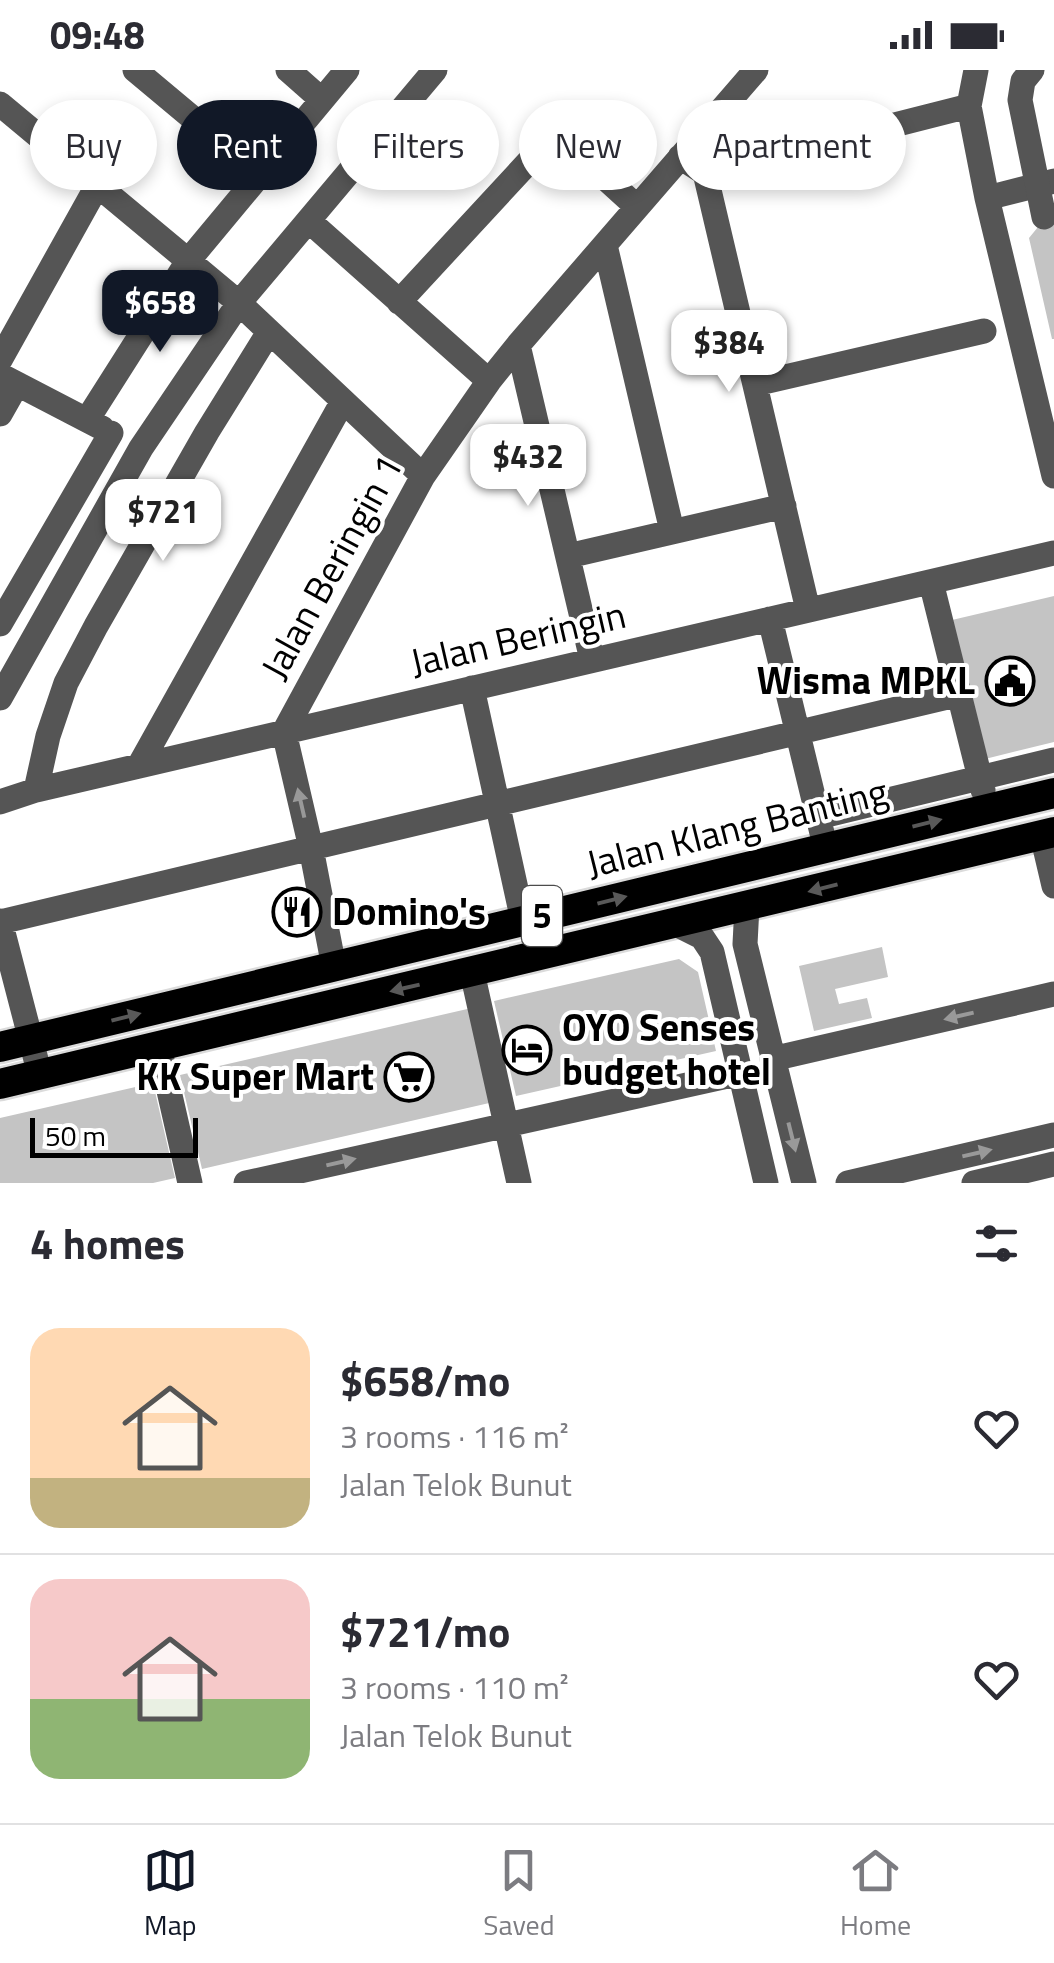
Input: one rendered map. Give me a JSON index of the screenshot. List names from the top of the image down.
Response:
{
  "streets": {
    "highway": ["Jalan Klang Banting", "5"],
    "street": ["Jalan Beringin 1", "Jalan Beringin"]
  },
  "crossings": [
    ["Jalan Beringin 1", "Jalan Beringin"],
    ["Jalan Klang Banting", "5"]
  ],
  "places": {
    "public building": ["Wisma MPKL"],
    "restaurant": ["Domino's"],
    "hotel": ["OYO Senses budget hotel"],
    "supermarket": ["KK Super Mart"]
  },
  "scale_bar": "50 m",
  "page": {
    "status": "09:48",
    "chip": [
      "Buy",
      "Rent",
      "Filters",
      "New",
      "Apartment"
    ],
    "price": [
      "$658",
      "$384",
      "$432",
      "$721"
    ],
    "scale": "50 m",
    "heading": "4 homes",
    "list": [
      {
        "name": "$658/mo",
        "note": "3 rooms · 116 m² · Jalan Telok Bunut"
      },
      {
        "name": "$721/mo",
        "note": "3 rooms · 110 m² · Jalan Telok Bunut"
      }
    ],
    "tabs": ["Map", "Saved", "Home"]
  }
}
